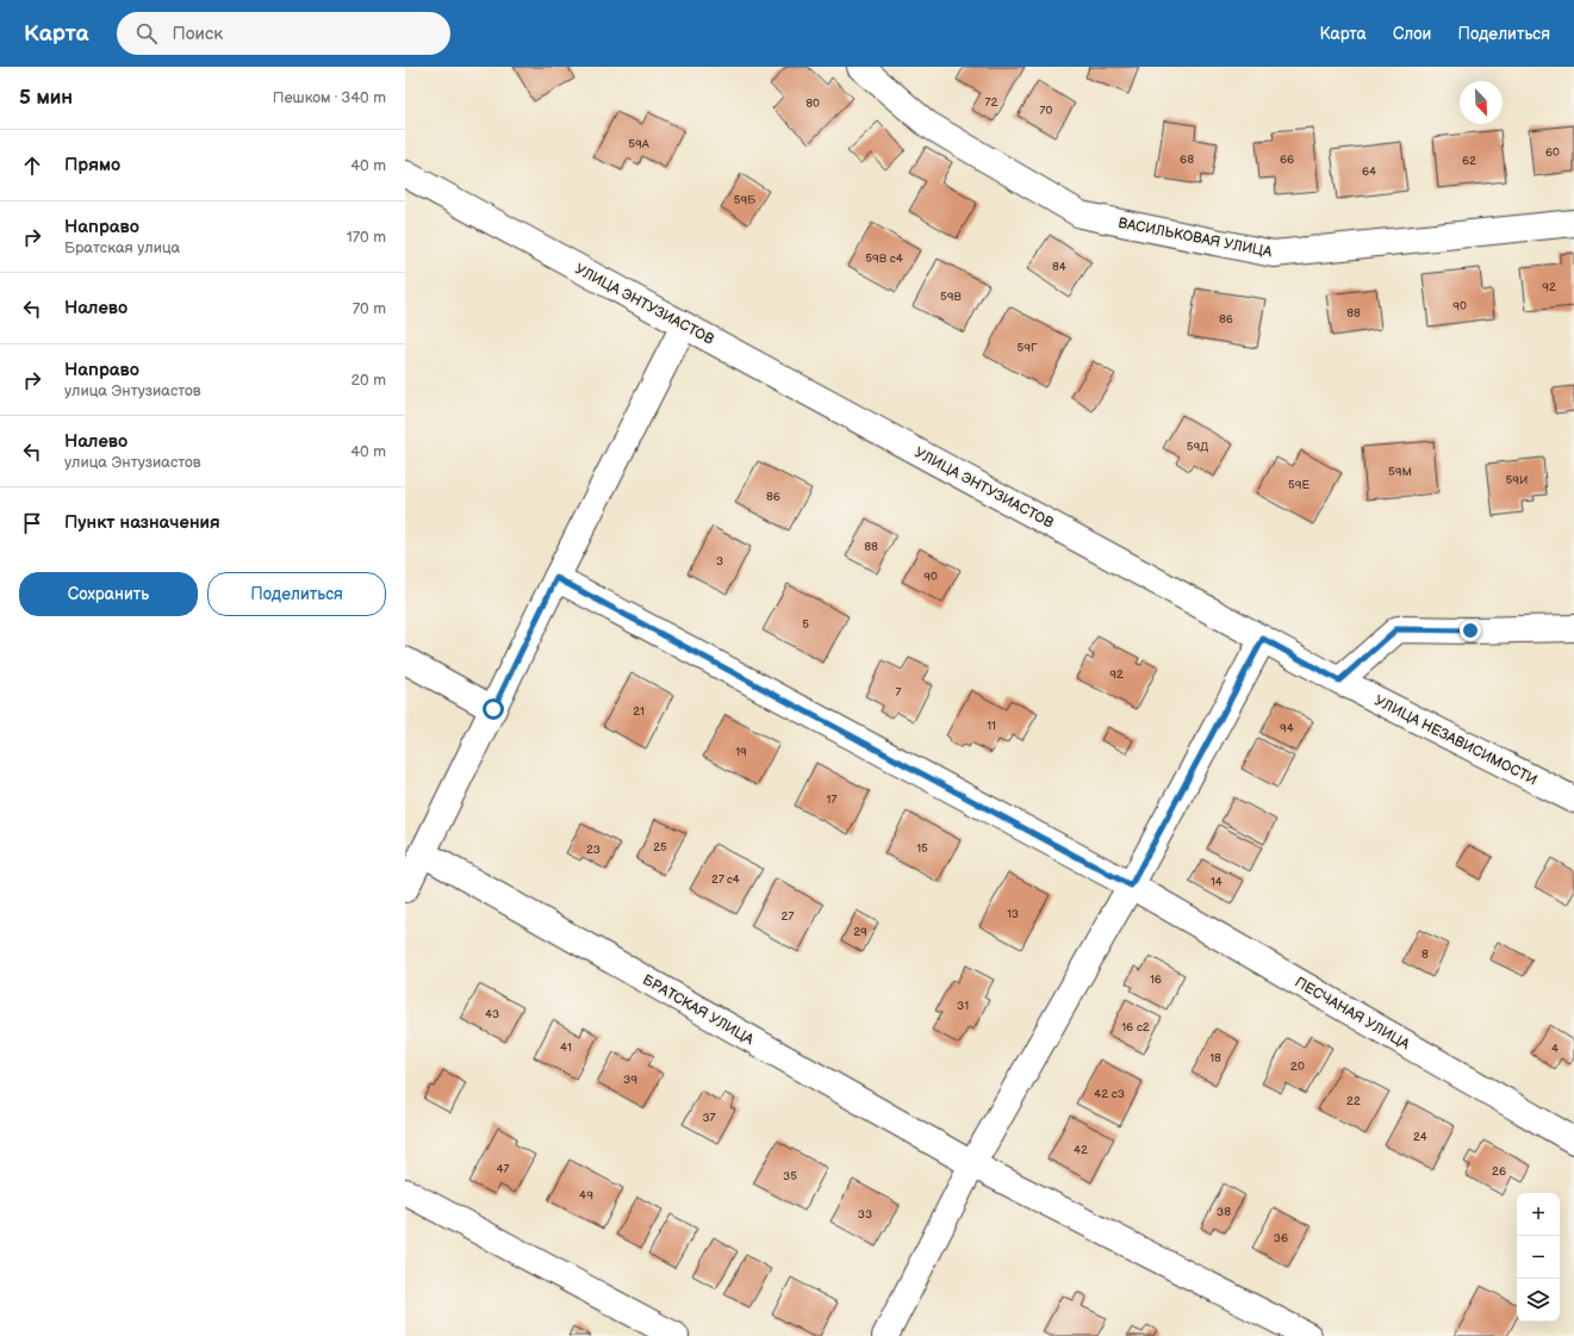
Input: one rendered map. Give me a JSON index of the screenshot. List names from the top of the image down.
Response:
{
  "streets": {
    "street": [
      "ВАСИЛЬКОВАЯ УЛИЦА",
      "УЛИЦА ЭНТУЗИАСТОВ",
      "УЛИЦА НЕЗАВИСИМОСТИ",
      "БРАТСКАЯ УЛИЦА",
      "ПЕСЧАНАЯ УЛИЦА"
    ]
  },
  "crossings": [
    ["УЛИЦА ЭНТУЗИАСТОВ", "УЛИЦА НЕЗАВИСИМОСТИ"]
  ],
  "house_numbers": [
    "72",
    "80",
    "70",
    "59А",
    "60",
    "68",
    "66",
    "62",
    "64",
    "59Б",
    "59В с4",
    "84",
    "92",
    "59В",
    "90",
    "88",
    "86",
    "59Г",
    "59Д",
    "59М",
    "59И",
    "59Е",
    "86",
    "88",
    "3",
    "90",
    "5",
    "92",
    "7",
    "21",
    "11",
    "94",
    "19",
    "17",
    "25",
    "15",
    "23",
    "27 с4",
    "14",
    "13",
    "27",
    "29",
    "8",
    "16",
    "31",
    "43",
    "16 с2",
    "41",
    "4",
    "18",
    "20",
    "39",
    "42 с3",
    "22",
    "37",
    "24",
    "42",
    "47",
    "26",
    "35",
    "49",
    "38",
    "33",
    "36"
  ],
  "north": "bottom right",
  "page": {
    "header": "Карта",
    "search": "Поиск",
    "nav": ["Карта", "Слои", "Поделиться"],
    "heading": ["5 мин", "Пешком · 340 m"],
    "list": [
      ["Прямо", "40 m"],
      ["Направо", "Братская улица", "170 m"],
      ["Налево", "70 m"],
      ["Направо", "улица Энтузиастов", "20 m"],
      ["Налево", "улица Энтузиастов", "40 m"],
      "Пункт назначения"
    ],
    "buttons": ["Сохранить", "Поделиться"],
    "map_buttons": ["+", "−"]
  }
}
